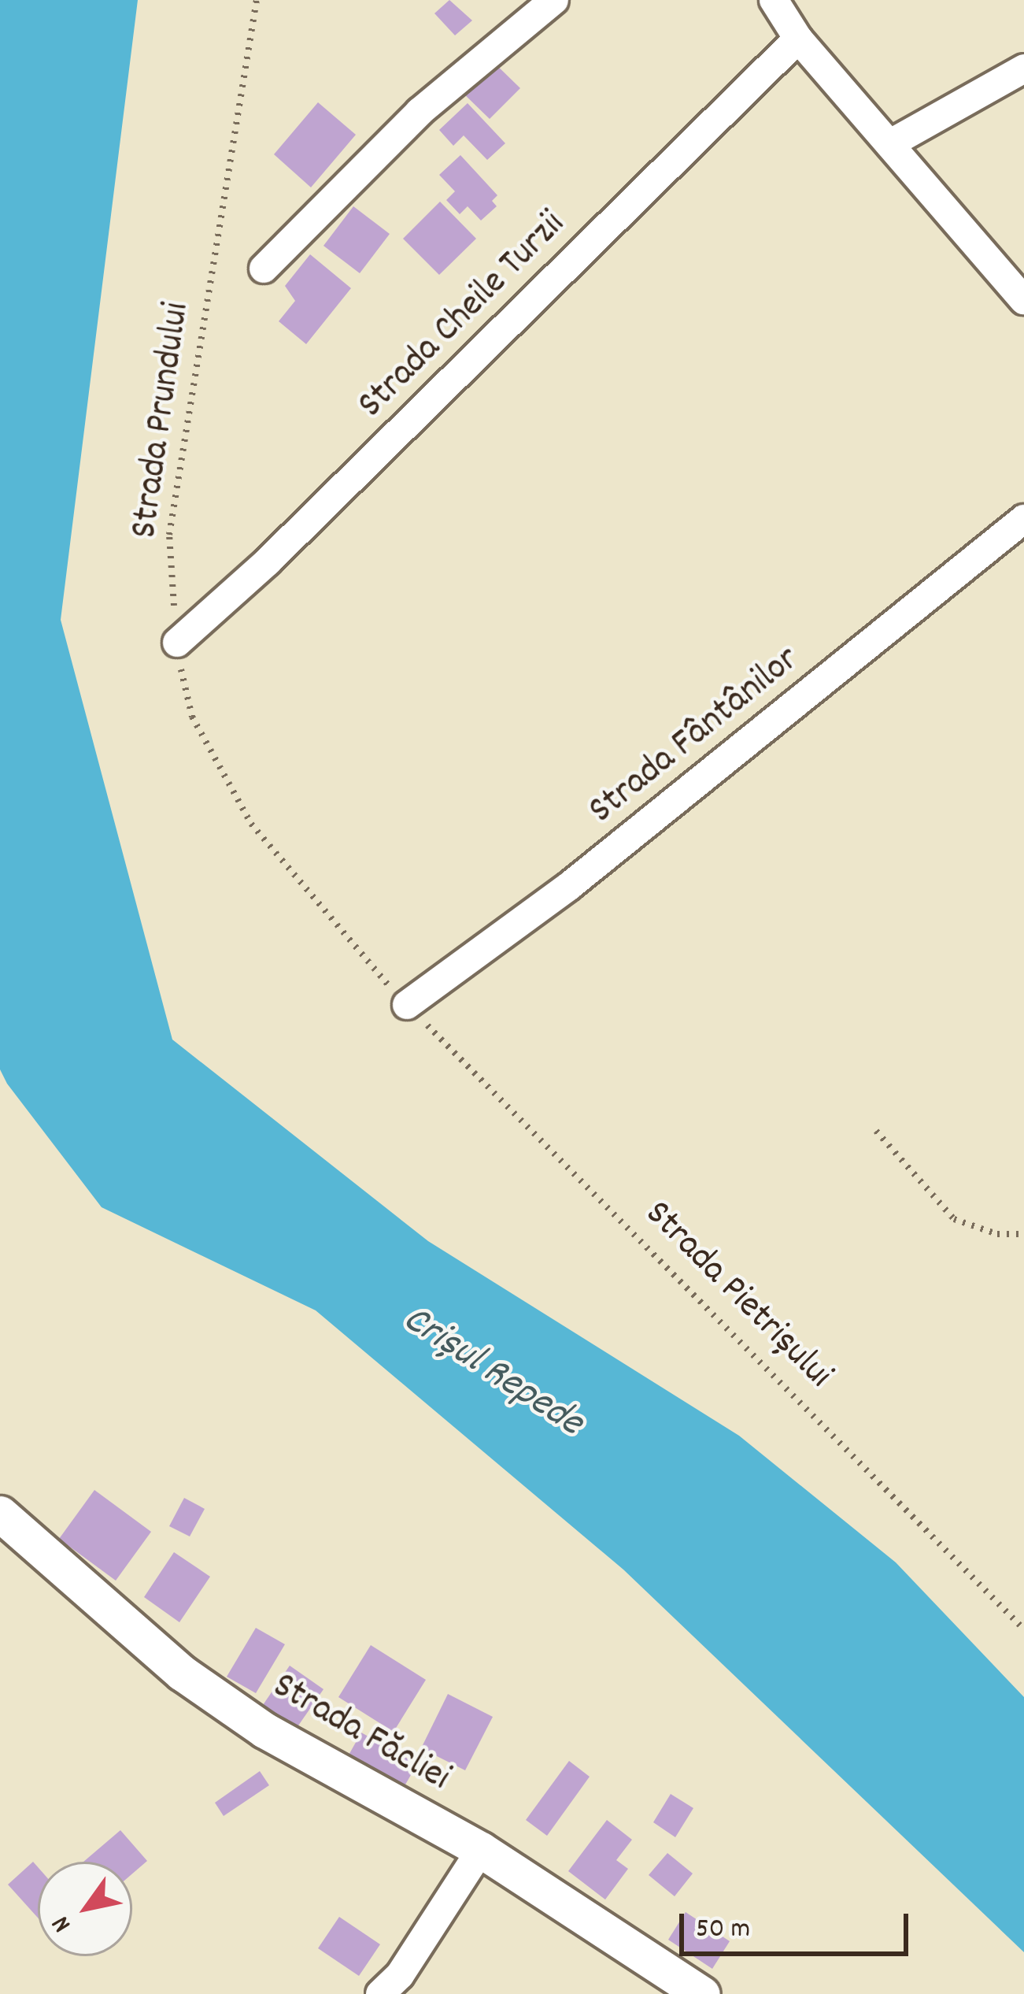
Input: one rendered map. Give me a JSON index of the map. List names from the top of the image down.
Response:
{
  "streets": {
    "street": ["Strada Cheile Turzii", "Strada Fântânilor", "Strada Făcliei"],
    "path": ["Strada Prundului", "Strada Pietrișului"]
  },
  "crossings": [
    ["Strada Cheile Turzii", "Strada Prundului"],
    ["Strada Prundului", "Strada Fântânilor"],
    ["Strada Prundului", "Strada Pietrișului"],
    ["Strada Fântânilor", "Strada Pietrișului"]
  ],
  "water": ["Crișul Repede"],
  "scale_bar": "50 m",
  "north": "bottom left"
}
